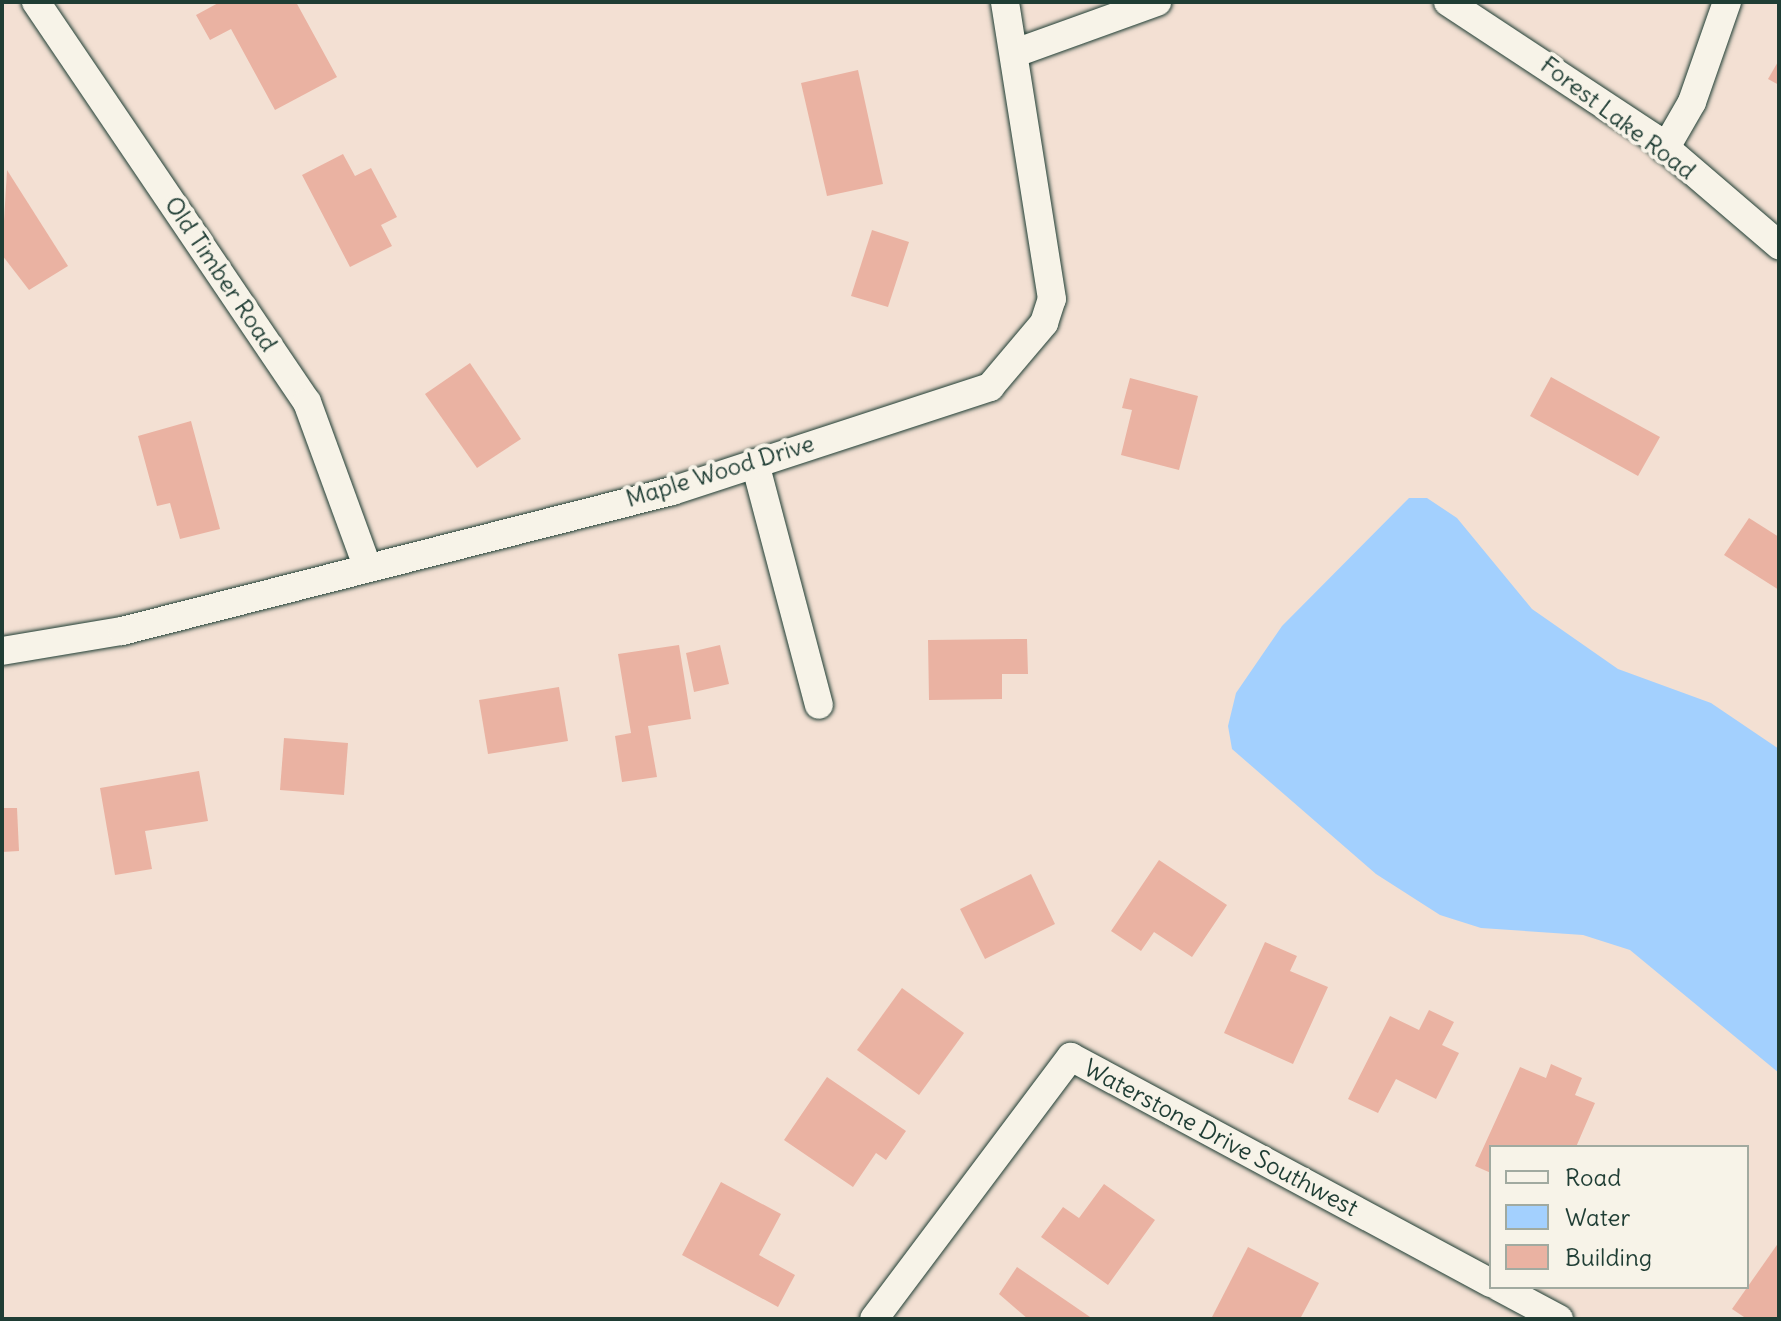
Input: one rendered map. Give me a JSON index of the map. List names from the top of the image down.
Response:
{
  "streets": {
    "street": [
      "Forest Lake Road",
      "Old Timber Road",
      "Maple Wood Drive",
      "Waterstone Drive Southwest"
    ]
  },
  "crossings": [
    ["Old Timber Road", "Maple Wood Drive"]
  ],
  "legend": ["Road", "Water", "Building"]
}
